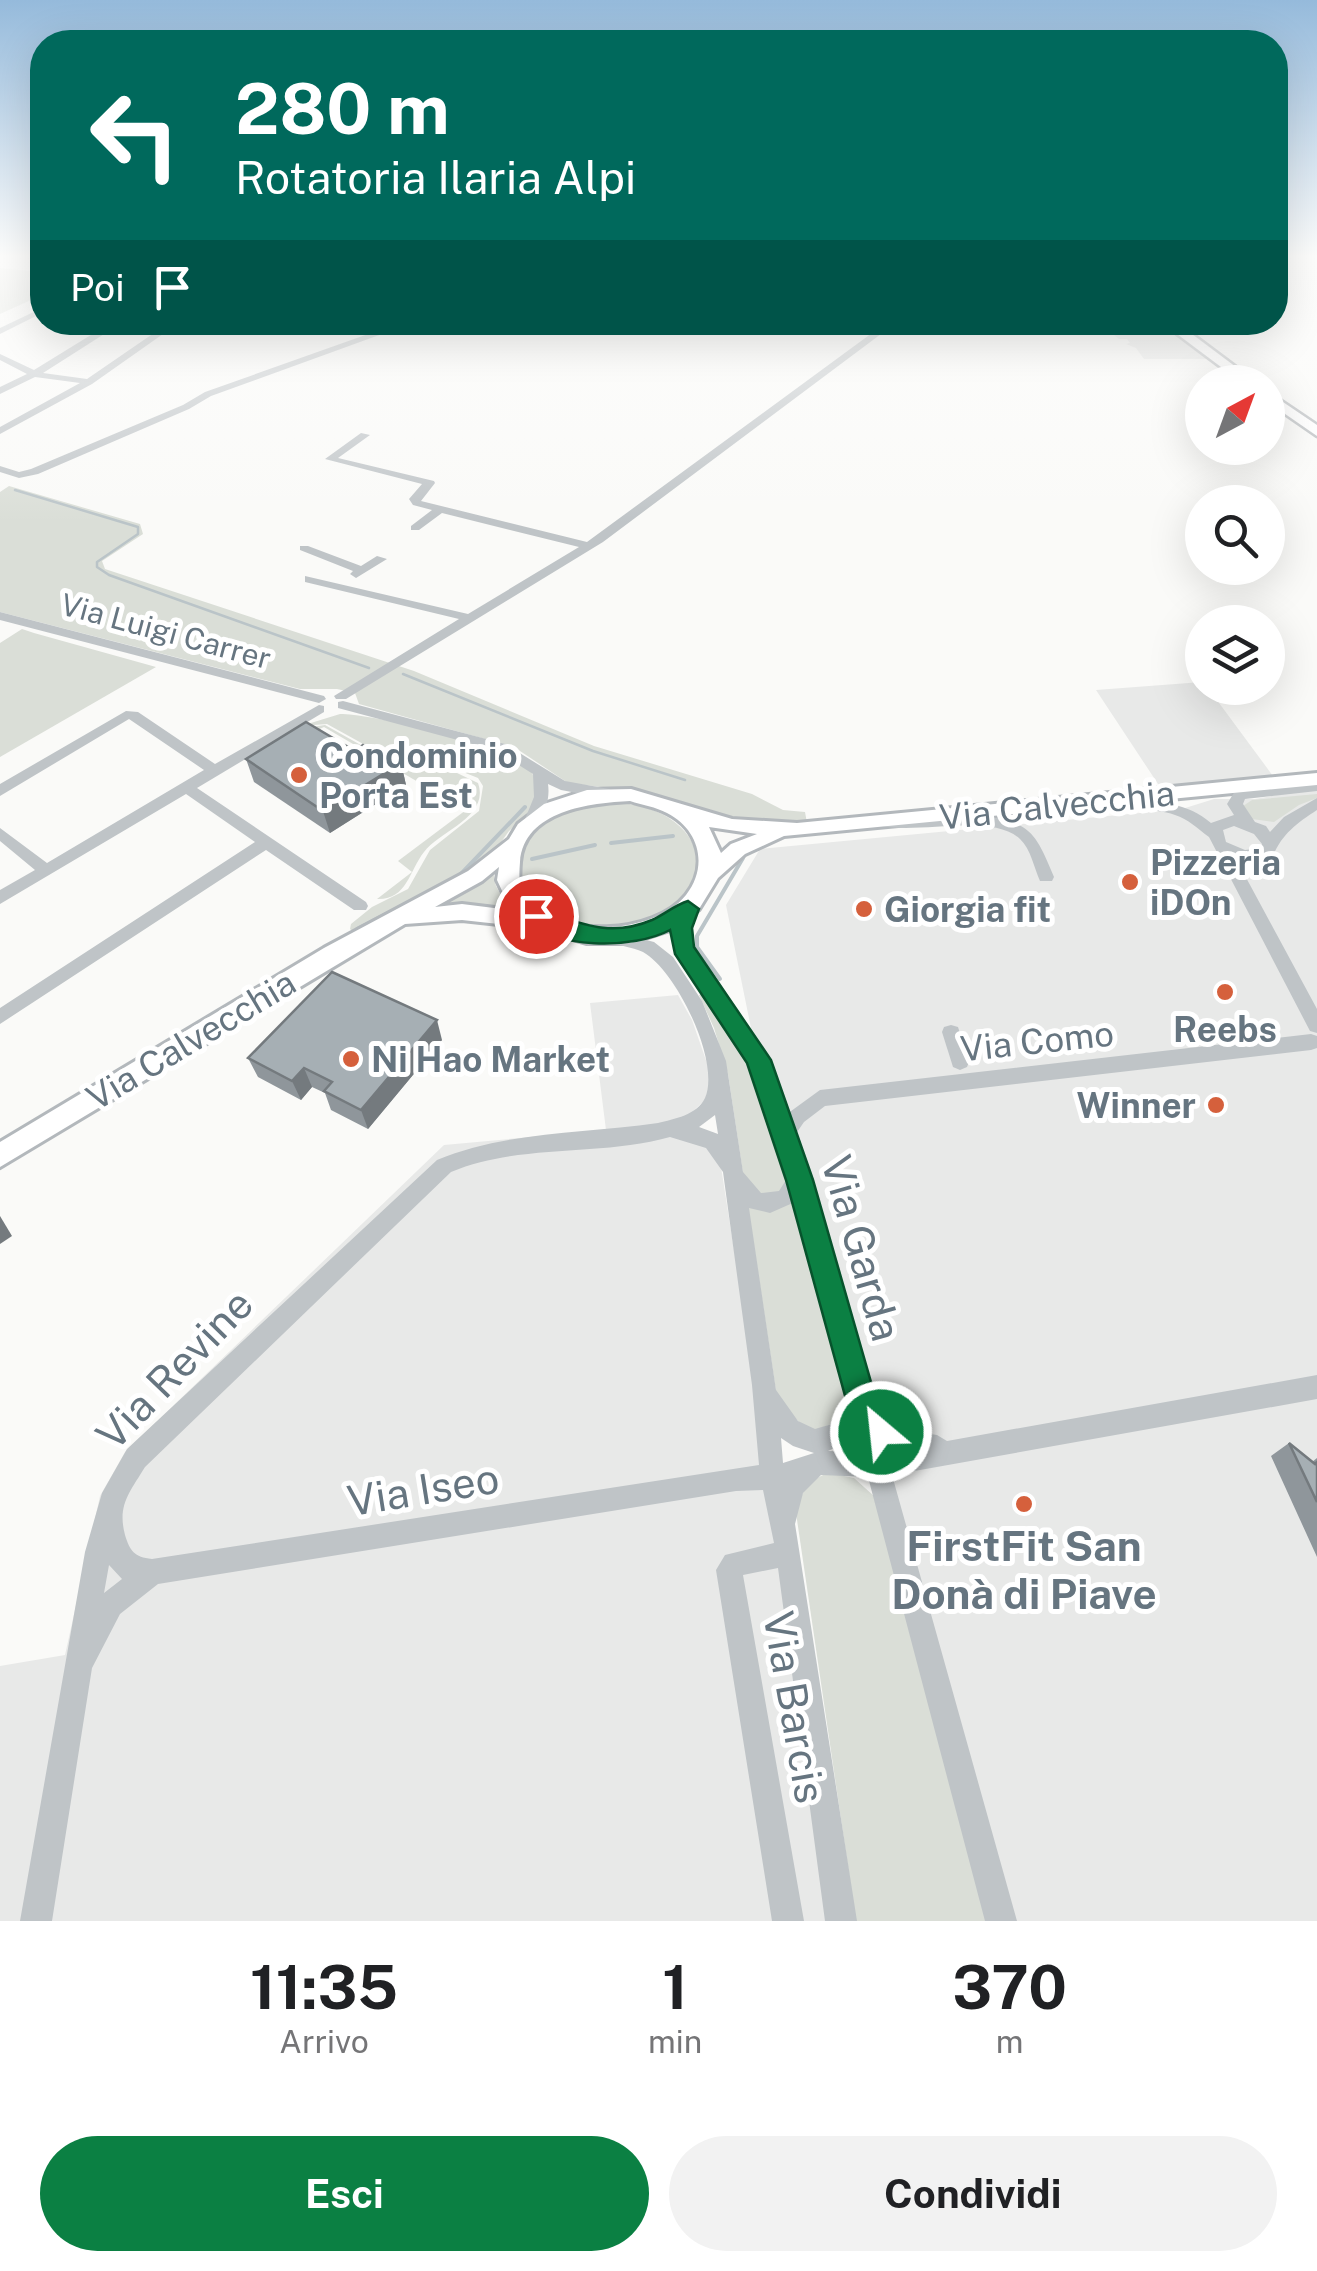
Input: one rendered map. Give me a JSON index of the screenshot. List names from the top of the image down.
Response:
{
  "streets": {
    "main road": ["Via Calvecchia"],
    "street": [
      "Via Luigi Carrer",
      "Via Como",
      "Via Garda",
      "Via Revine",
      "Via Iseo",
      "Via Barcis"
    ]
  },
  "crossings": [
    ["Via Calvecchia", "Via Garda"],
    ["Via Calvecchia", "Via Barcis"],
    ["Via Como", "Via Garda"],
    ["Via Garda", "Via Iseo"],
    ["Via Garda", "Via Barcis"],
    ["Via Revine", "Via Iseo"],
    ["Via Revine", "Via Barcis"],
    ["Via Iseo", "Via Barcis"]
  ],
  "places": [
    "Condominio Porta Est",
    "Pizzeria iDOn",
    "Giorgia fit",
    "Reebs",
    "Ni Hao Market",
    "Winner",
    "FirstFit San Donà di Piave"
  ],
  "north": "top right",
  "page": {
    "turn": ["280 m", "Rotatoria Ilaria Alpi"],
    "then": "Poi",
    "eta": [
      "11:35",
      "Arrivo",
      "1",
      "min",
      "370",
      "m"
    ],
    "buttons": ["Esci", "Condividi"]
  }
}
